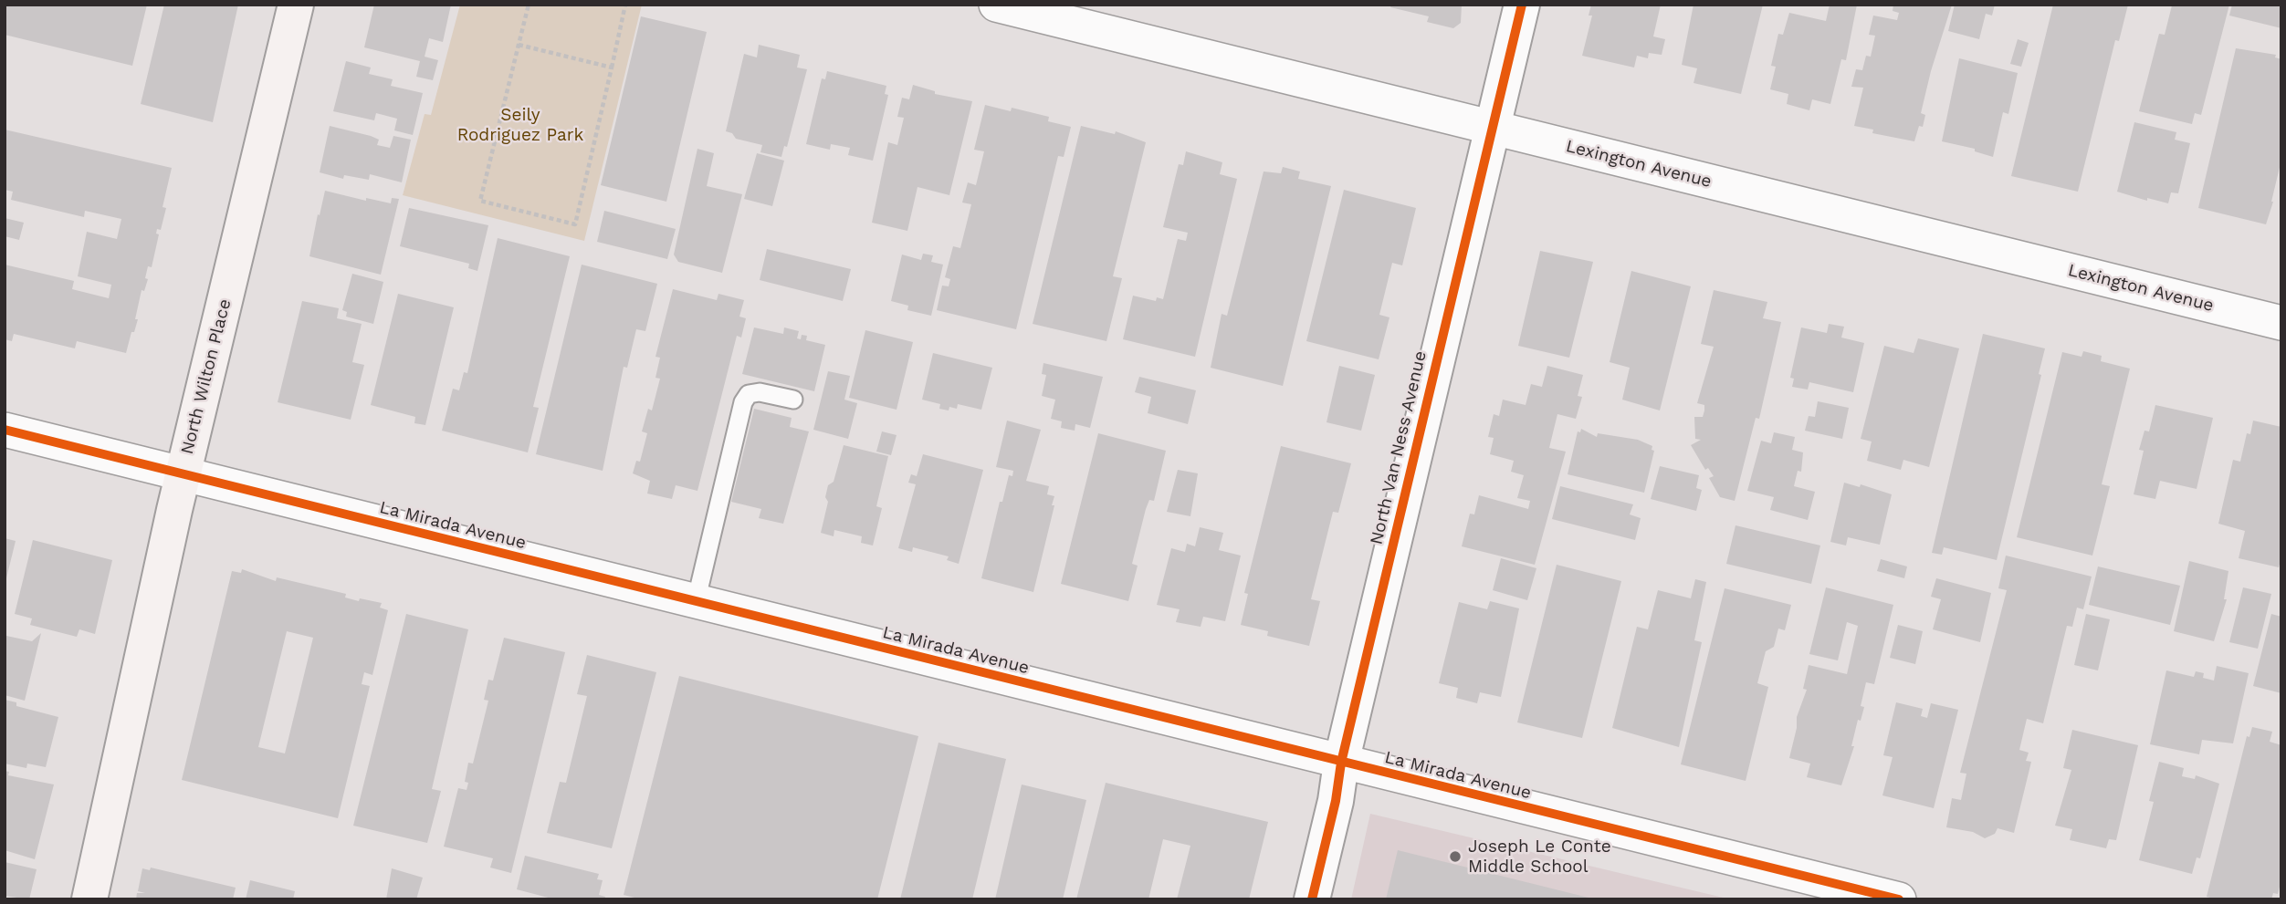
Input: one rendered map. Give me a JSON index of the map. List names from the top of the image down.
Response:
{
  "streets": {
    "main road": ["North Wilton Place"],
    "street": ["Lexington Avenue", "North Van Ness Avenue", "La Mirada Avenue"]
  },
  "crossings": [
    ["Lexington Avenue", "North Van Ness Avenue"],
    ["North Wilton Place", "La Mirada Avenue"],
    ["North Van Ness Avenue", "La Mirada Avenue"]
  ],
  "parks": ["Seily Rodriguez Park"],
  "places": ["Joseph Le Conte Middle School"]
}
